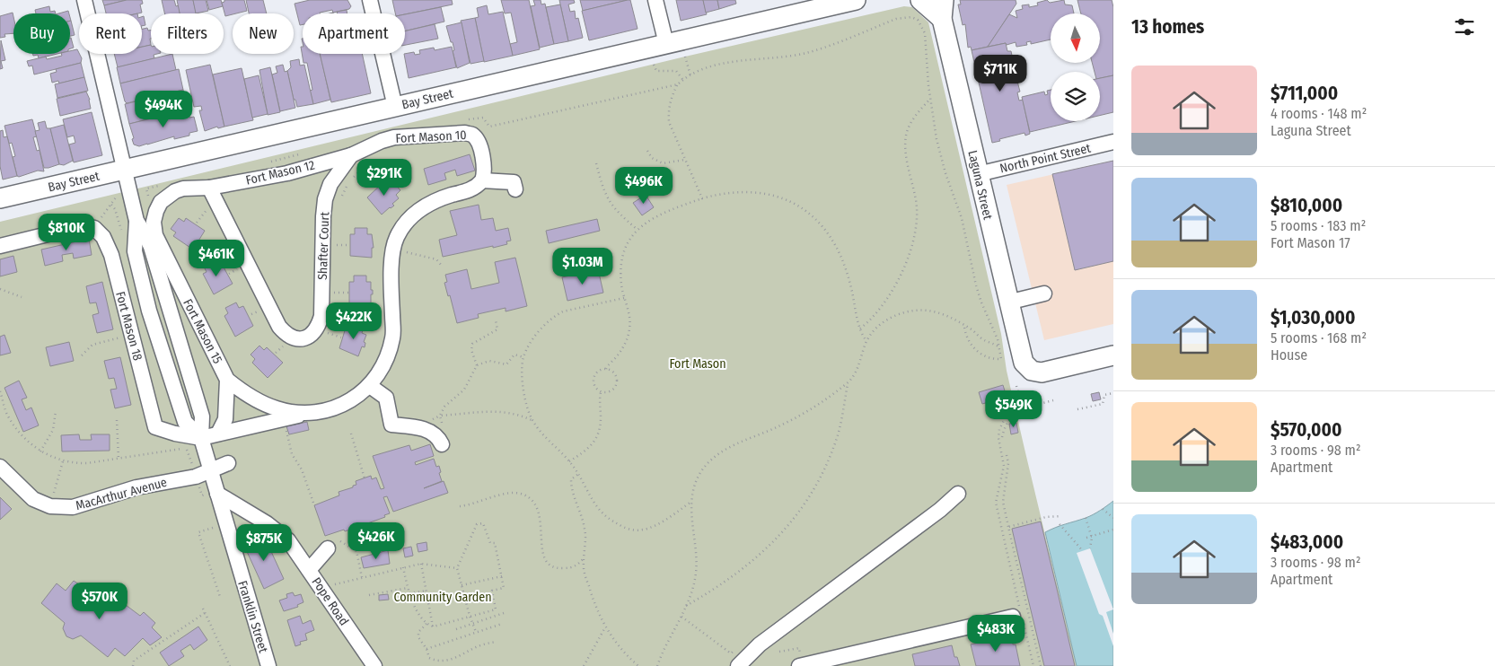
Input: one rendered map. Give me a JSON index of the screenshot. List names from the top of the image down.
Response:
{
  "streets": {
    "main road": ["Bay Street", "Laguna Street"],
    "street": [
      "Fort Mason 10",
      "North Point Street",
      "Fort Mason 12",
      "Shafter Court",
      "Fort Mason 18",
      "Fort Mason 15",
      "MacArthur Avenue",
      "Pope Road",
      "Franklin Street"
    ]
  },
  "crossings": [
    ["Bay Street", "Franklin Street"],
    ["Fort Mason 10", "Fort Mason 12"],
    ["Fort Mason 10", "Shafter Court"],
    ["North Point Street", "Laguna Street"],
    ["Fort Mason 12", "Shafter Court"],
    ["Fort Mason 12", "Fort Mason 15"],
    ["Fort Mason 18", "Franklin Street"],
    ["MacArthur Avenue", "Franklin Street"],
    ["Pope Road", "Franklin Street"]
  ],
  "parks": ["Fort Mason", "Community Garden"],
  "north": "bottom",
  "page": {
    "heading": "13 homes",
    "chip": [
      "Buy",
      "Rent",
      "Filters",
      "New",
      "Apartment"
    ],
    "list": [
      {
        "name": "$711,000",
        "note": "4 rooms · 148 m² · Laguna Street"
      },
      {
        "name": "$810,000",
        "note": "5 rooms · 183 m² · Fort Mason 17"
      },
      {
        "name": "$1,030,000",
        "note": "5 rooms · 168 m² · House"
      },
      {
        "name": "$570,000",
        "note": "3 rooms · 98 m² · Apartment"
      },
      {
        "name": "$483,000",
        "note": "3 rooms · 98 m² · Apartment"
      }
    ],
    "price": [
      "$711K",
      "$494K",
      "$291K",
      "$496K",
      "$810K",
      "$461K",
      "$1.03M",
      "$422K",
      "$549K",
      "$426K",
      "$875K",
      "$570K",
      "$483K"
    ]
  }
}
